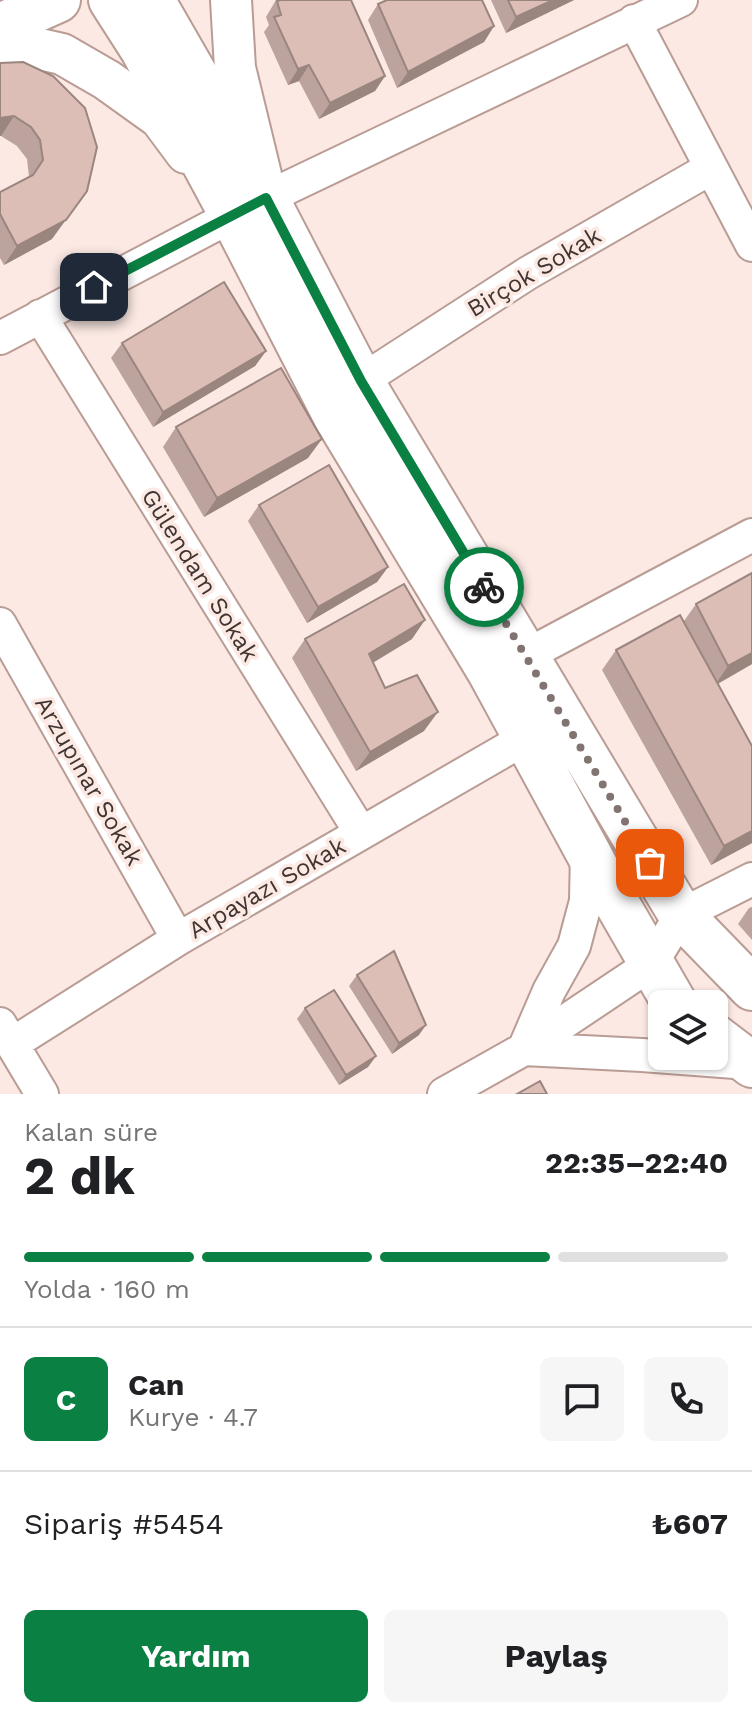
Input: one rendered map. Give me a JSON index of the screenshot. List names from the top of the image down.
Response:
{
  "streets": {
    "street": [
      "Birçok Sokak",
      "Gülendam Sokak",
      "Arzupınar Sokak",
      "Arpayazı Sokak"
    ]
  },
  "crossings": [
    ["Gülendam Sokak", "Arpayazı Sokak"],
    ["Arzupınar Sokak", "Arpayazı Sokak"]
  ],
  "page": {
    "heading": ["2 dk", "Kalan süre", "22:35–22:40"],
    "panel": [
      "Can",
      "Kurye · 4.7",
      "Sipariş #5454",
      "₺607"
    ],
    "bar": "Yolda · 160 m",
    "round": "C",
    "buttons": ["Yardım", "Paylaş"]
  }
}
